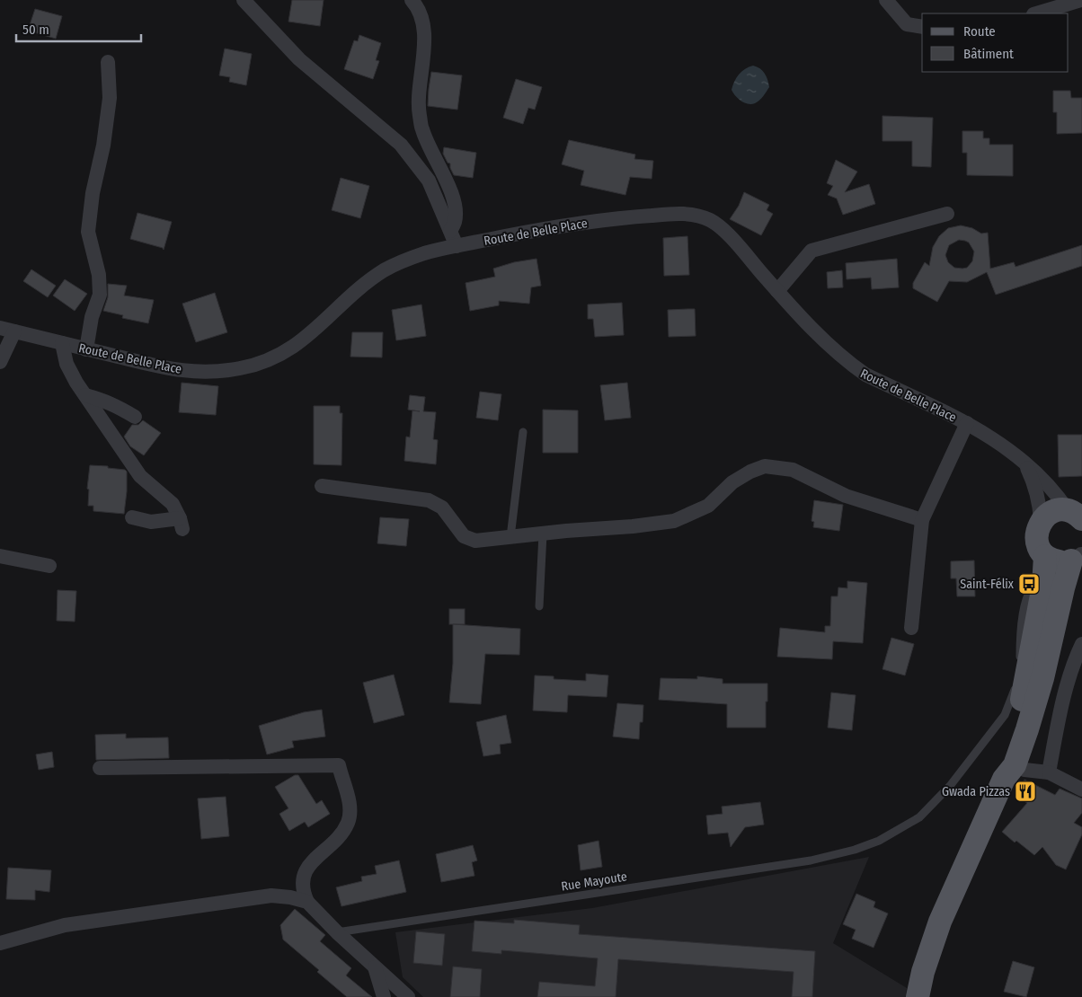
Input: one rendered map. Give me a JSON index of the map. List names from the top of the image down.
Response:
{
  "streets": {
    "street": ["Route de Belle Place"],
    "lane": ["Rue Mayoute"]
  },
  "places": {
    "bus stop": ["Saint-Félix"],
    "restaurant": ["Gwada Pizzas"]
  },
  "legend": ["Route", "Bâtiment"],
  "scale_bar": "50 m"
}
